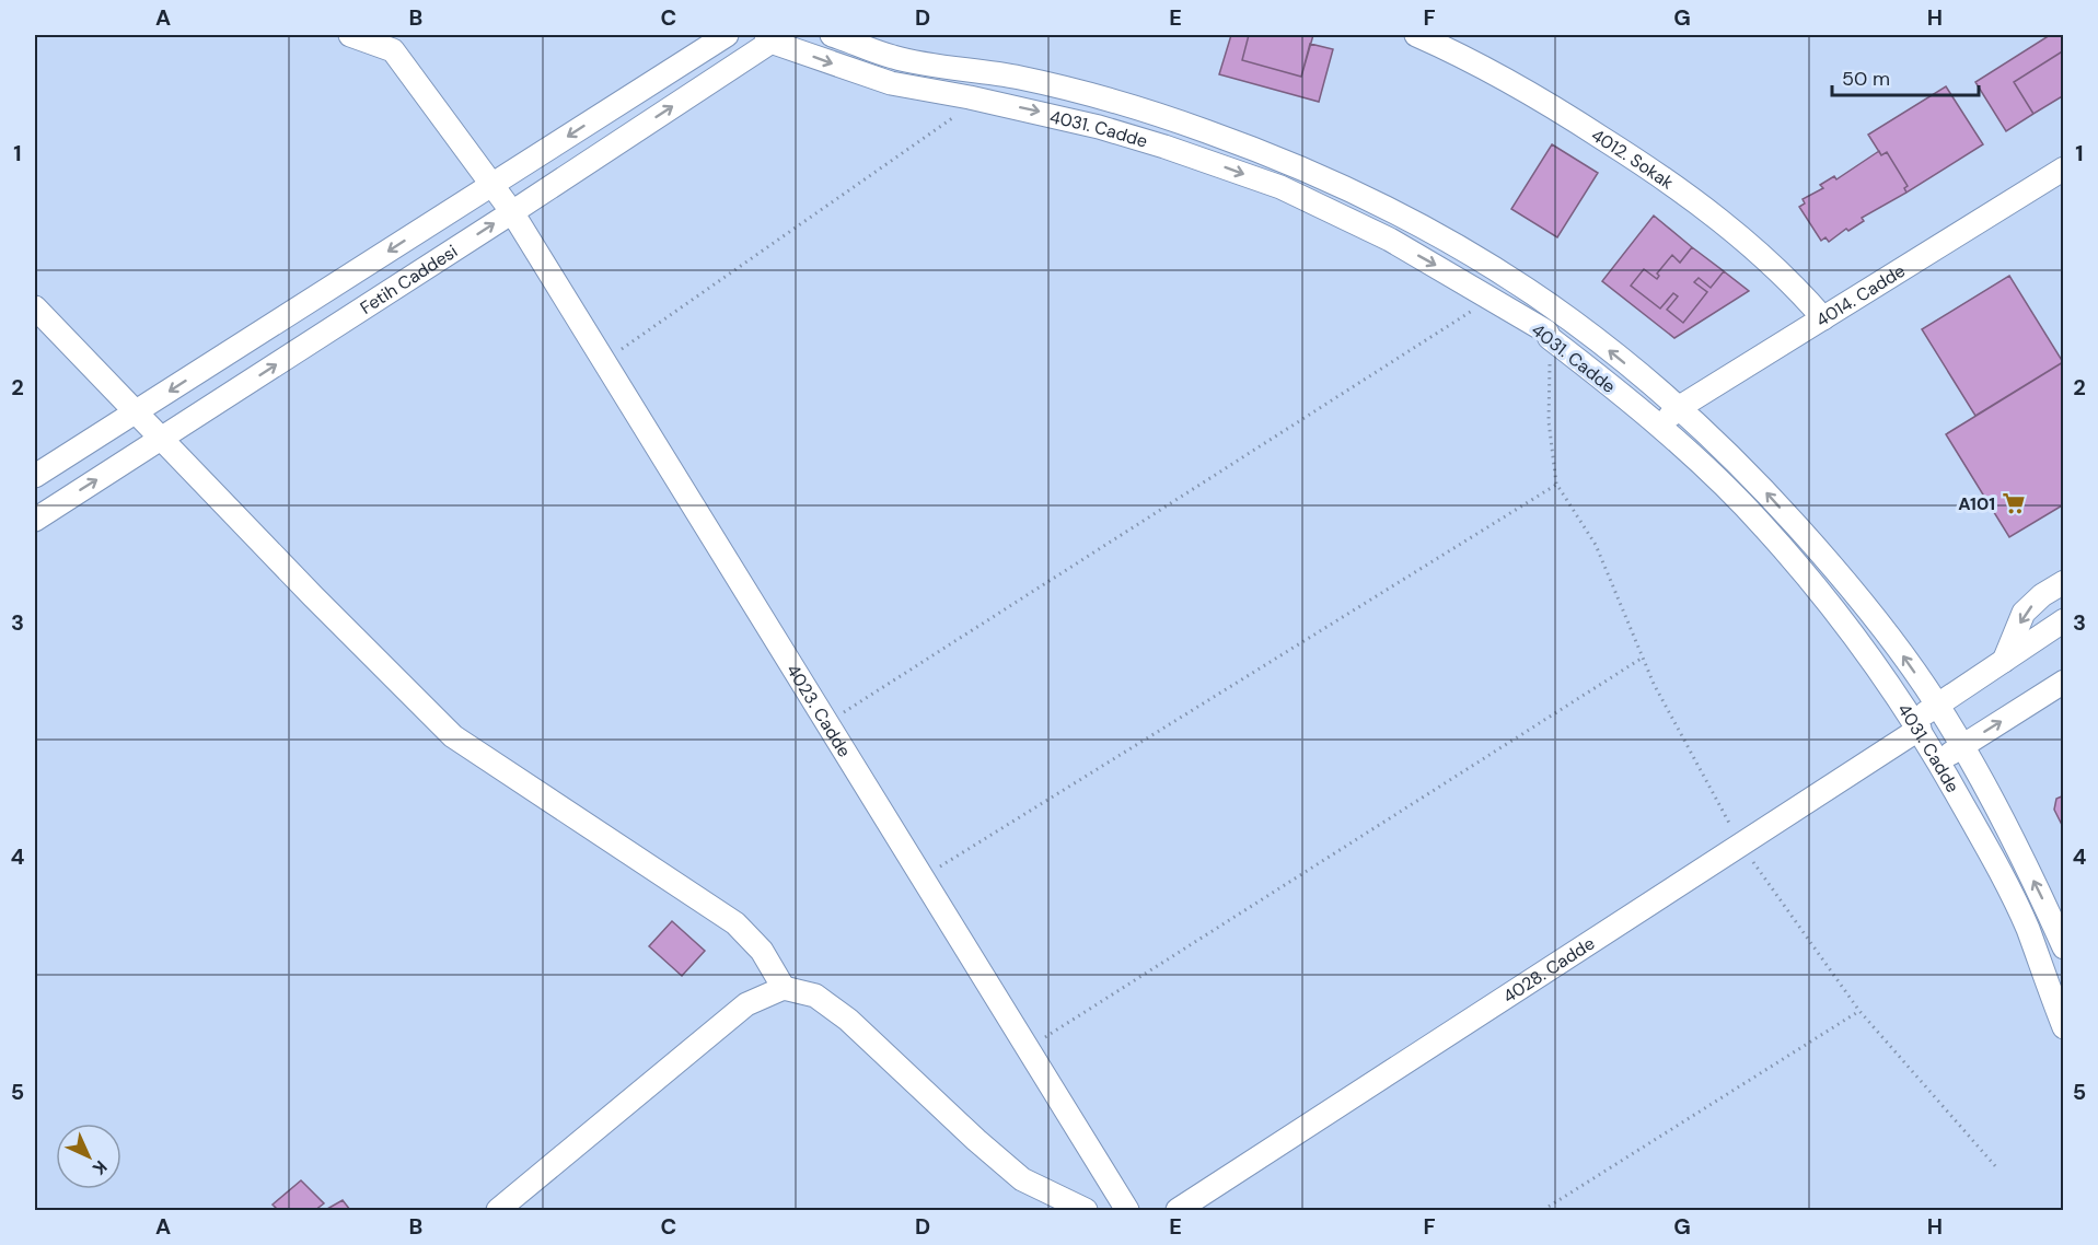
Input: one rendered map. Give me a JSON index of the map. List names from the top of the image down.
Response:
{
  "streets": {
    "street": [
      "4031. Cadde",
      "4012. Sokak",
      "Fetih Caddesi",
      "4014. Cadde",
      "4023. Cadde",
      "4028. Cadde"
    ]
  },
  "crossings": [
    ["4031. Cadde", "Fetih Caddesi"],
    ["4031. Cadde", "4014. Cadde"],
    ["4031. Cadde", "4028. Cadde"],
    ["4012. Sokak", "4014. Cadde"],
    ["Fetih Caddesi", "4023. Cadde"]
  ],
  "places": {
    "supermarket": ["A101"]
  },
  "scale_bar": "50 m",
  "north": "bottom right",
  "grid": {
    "columns": [
      "A",
      "B",
      "C",
      "D",
      "E",
      "F",
      "G",
      "H"
    ],
    "rows": [
      "1",
      "2",
      "3",
      "4",
      "5"
    ]
  }
}
